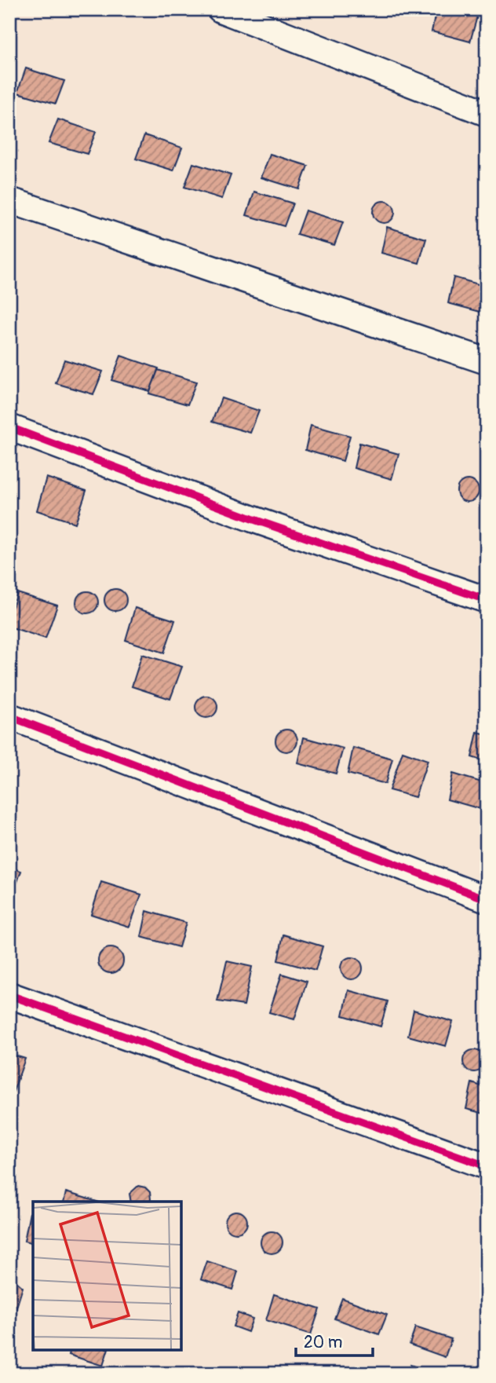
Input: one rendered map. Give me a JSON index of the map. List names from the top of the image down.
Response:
{
  "scale_bar": "20 m"
}
